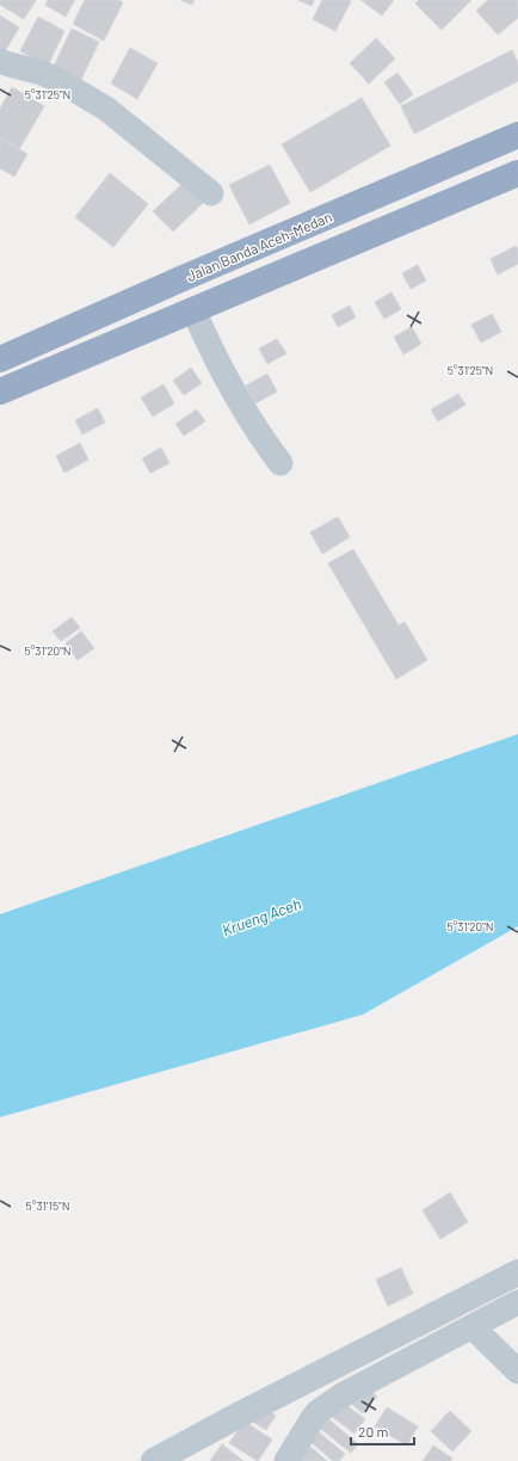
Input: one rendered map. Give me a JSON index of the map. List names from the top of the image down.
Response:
{
  "streets": {
    "highway": ["Jalan Banda Aceh-Medan"]
  },
  "water": ["Krueng Aceh"],
  "scale_bar": "20 m",
  "coordinates": ["5°31'25\"N", "5°31'20\"N", "5°31'15\"N"]
}
